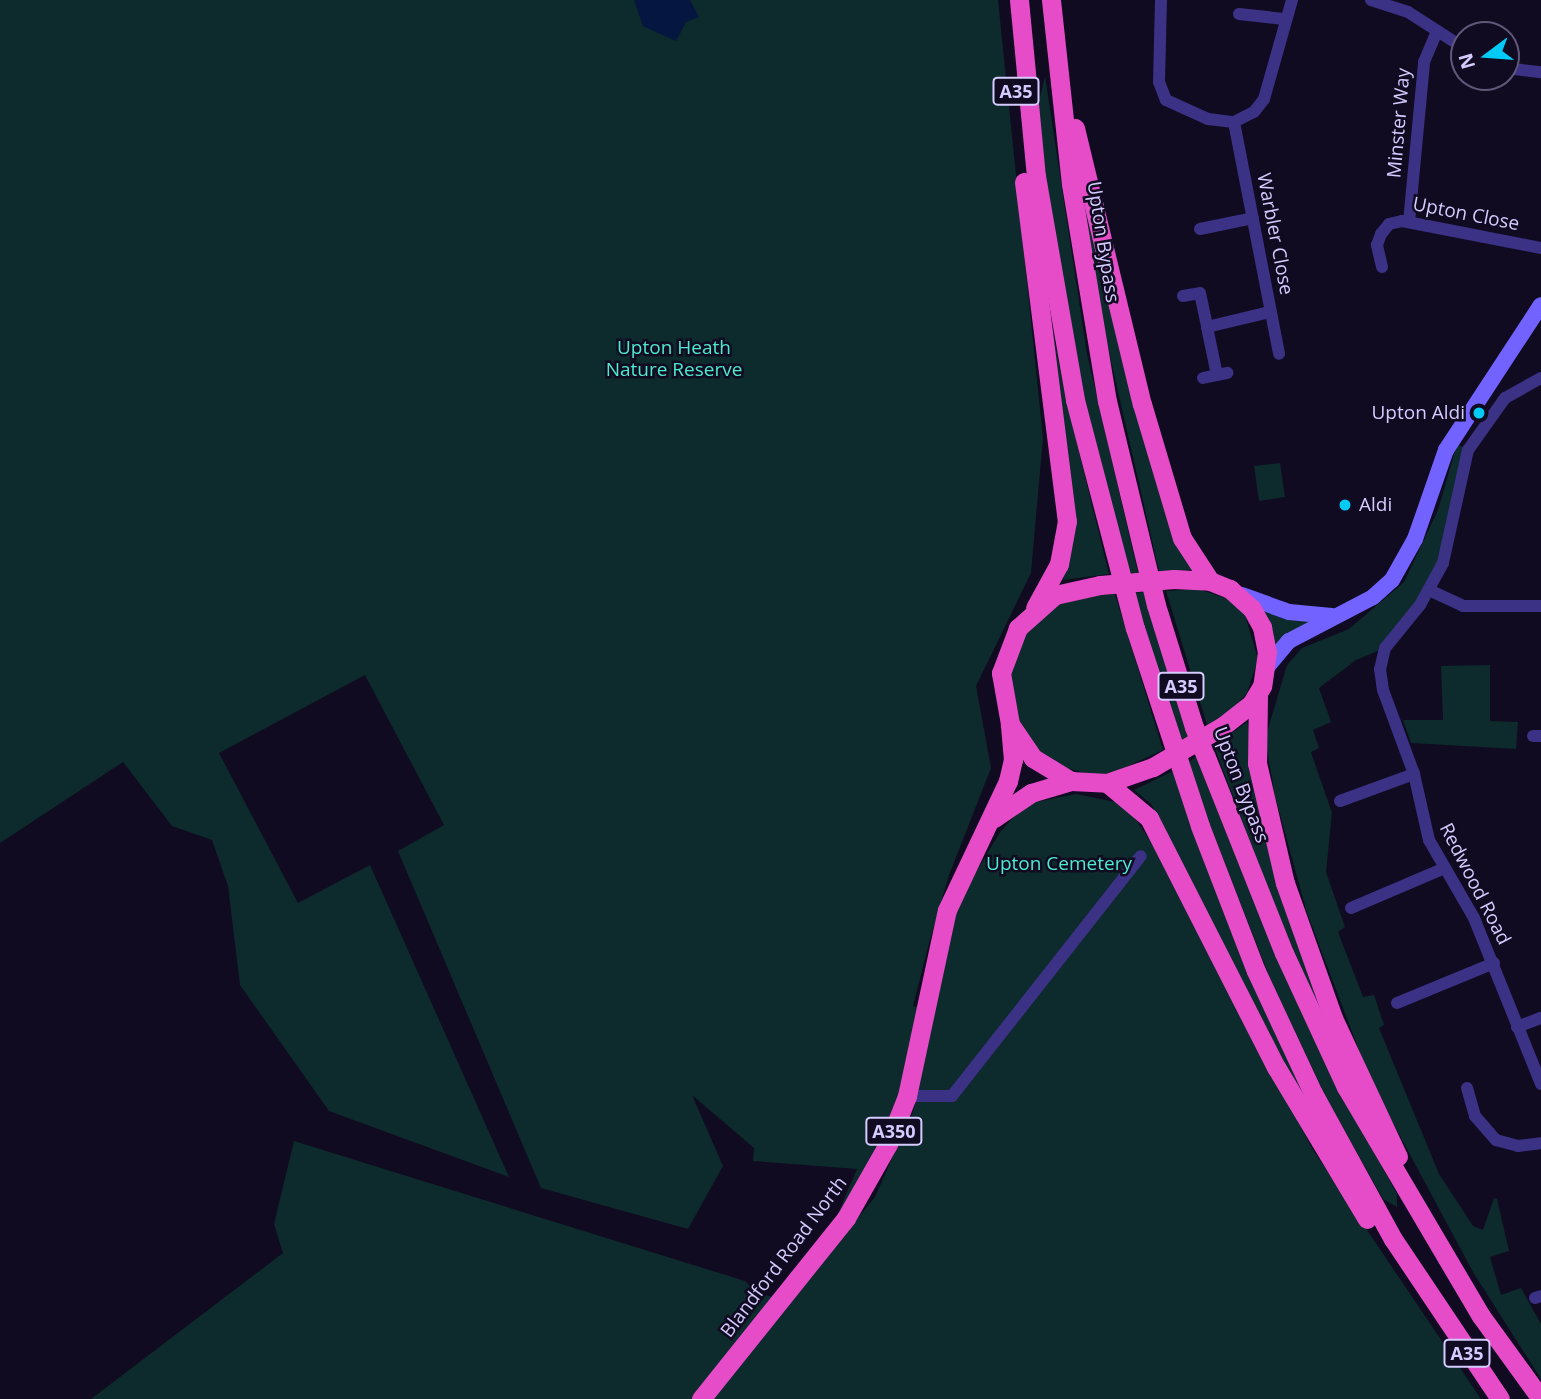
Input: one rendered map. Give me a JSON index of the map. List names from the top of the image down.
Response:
{
  "streets": {
    "highway": [
      "A35",
      "Upton Bypass",
      "A350",
      "Blandford Road North"
    ],
    "street": [
      "Minster Way",
      "Upton Close",
      "Warbler Close",
      "Redwood Road"
    ]
  },
  "crossings": [
    ["A35", "Upton Bypass"],
    ["A35", "Blandford Road North"],
    ["Minster Way", "Upton Close"]
  ],
  "parks": ["Upton Heath Nature Reserve", "Upton Cemetery"],
  "places": ["Upton Aldi", "Aldi"],
  "north": "left"
}
